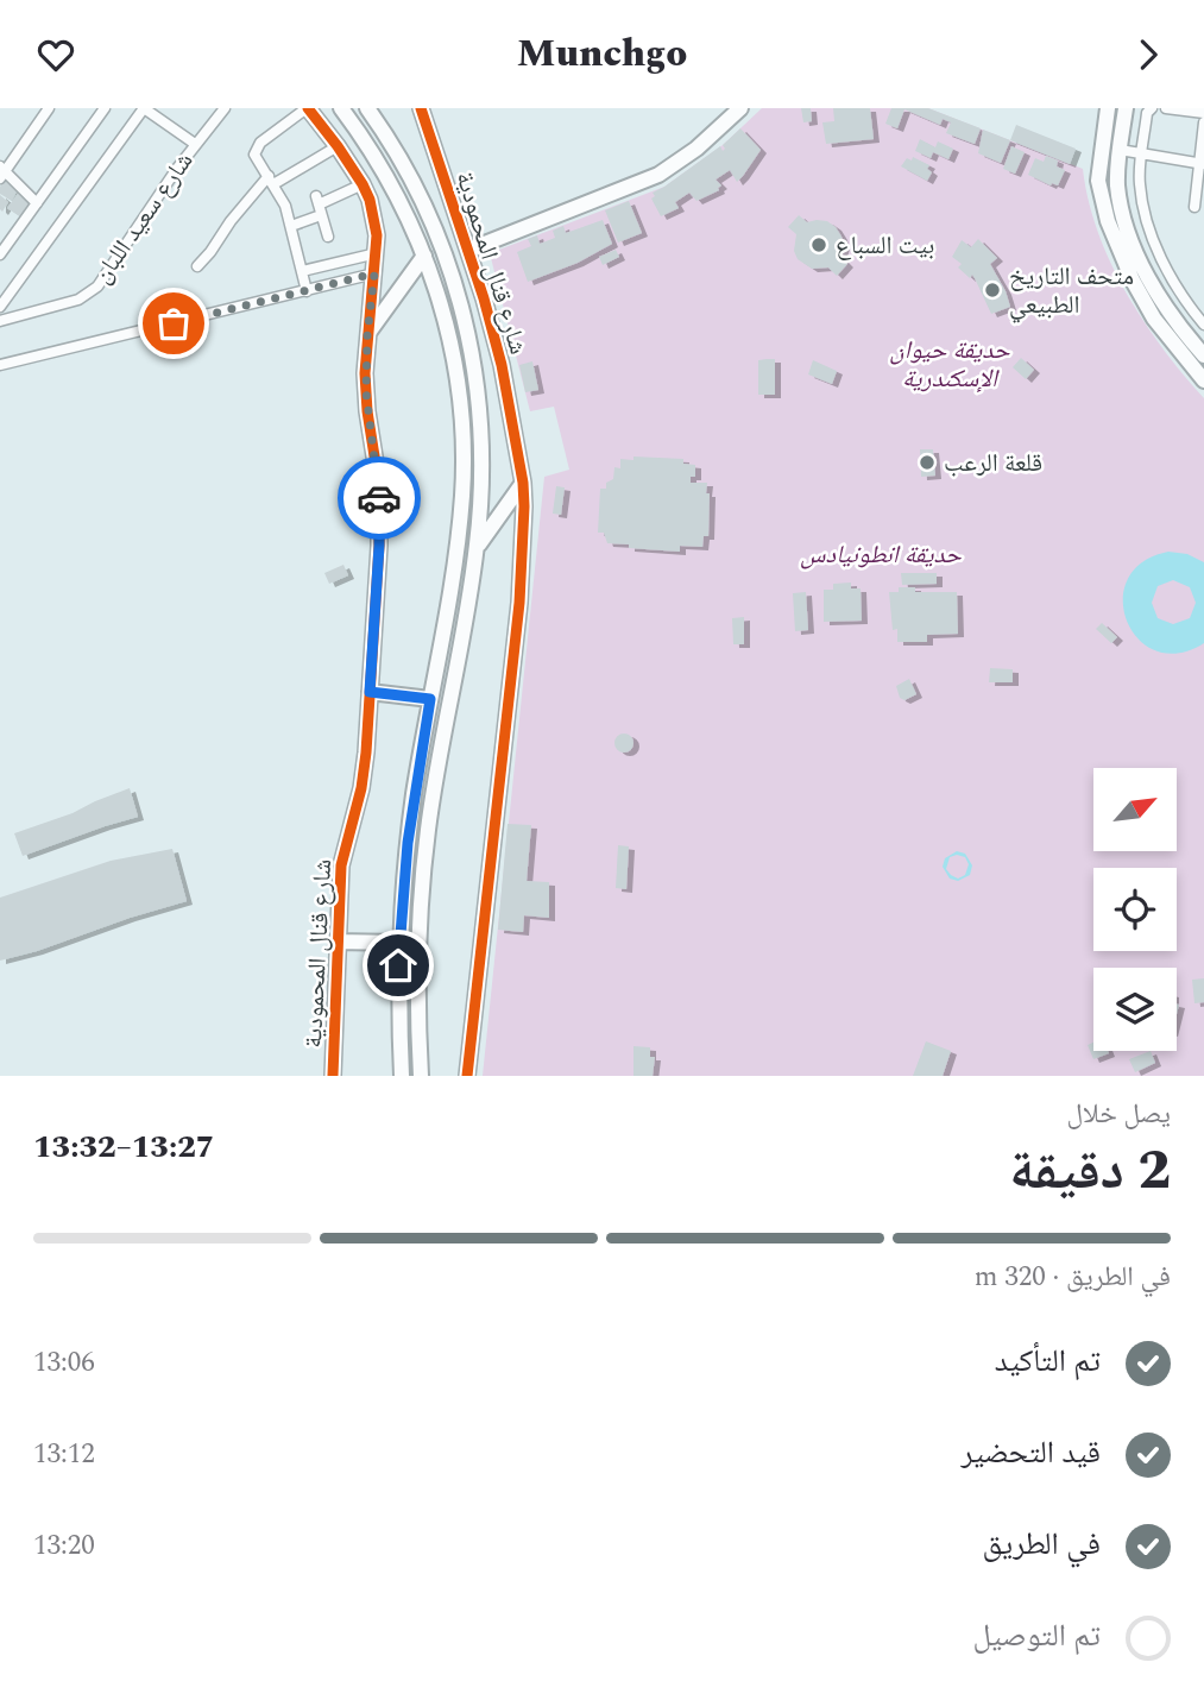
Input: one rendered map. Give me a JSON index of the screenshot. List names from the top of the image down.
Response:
{
  "streets": {
    "main road": ["شارع قنال المحمودية"],
    "street": ["شارع سعيد اللبان"]
  },
  "parks": ["حديقة حيوان الإسكندرية", "حديقة انطونيادس"],
  "places": ["بيت السباع", "متحف التاريخ الطبيعي", "قلعة الرعب"],
  "north": "top right",
  "page": {
    "header": "Munchgo",
    "heading": ["2 دقيقة", "يصل خلال", "13:27–13:32"],
    "bar": "في الطريق · 320 m",
    "list": [
      ["تم التأكيد", "13:06"],
      ["قيد التحضير", "13:12"],
      ["في الطريق", "13:20"],
      "تم التوصيل"
    ]
  }
}
